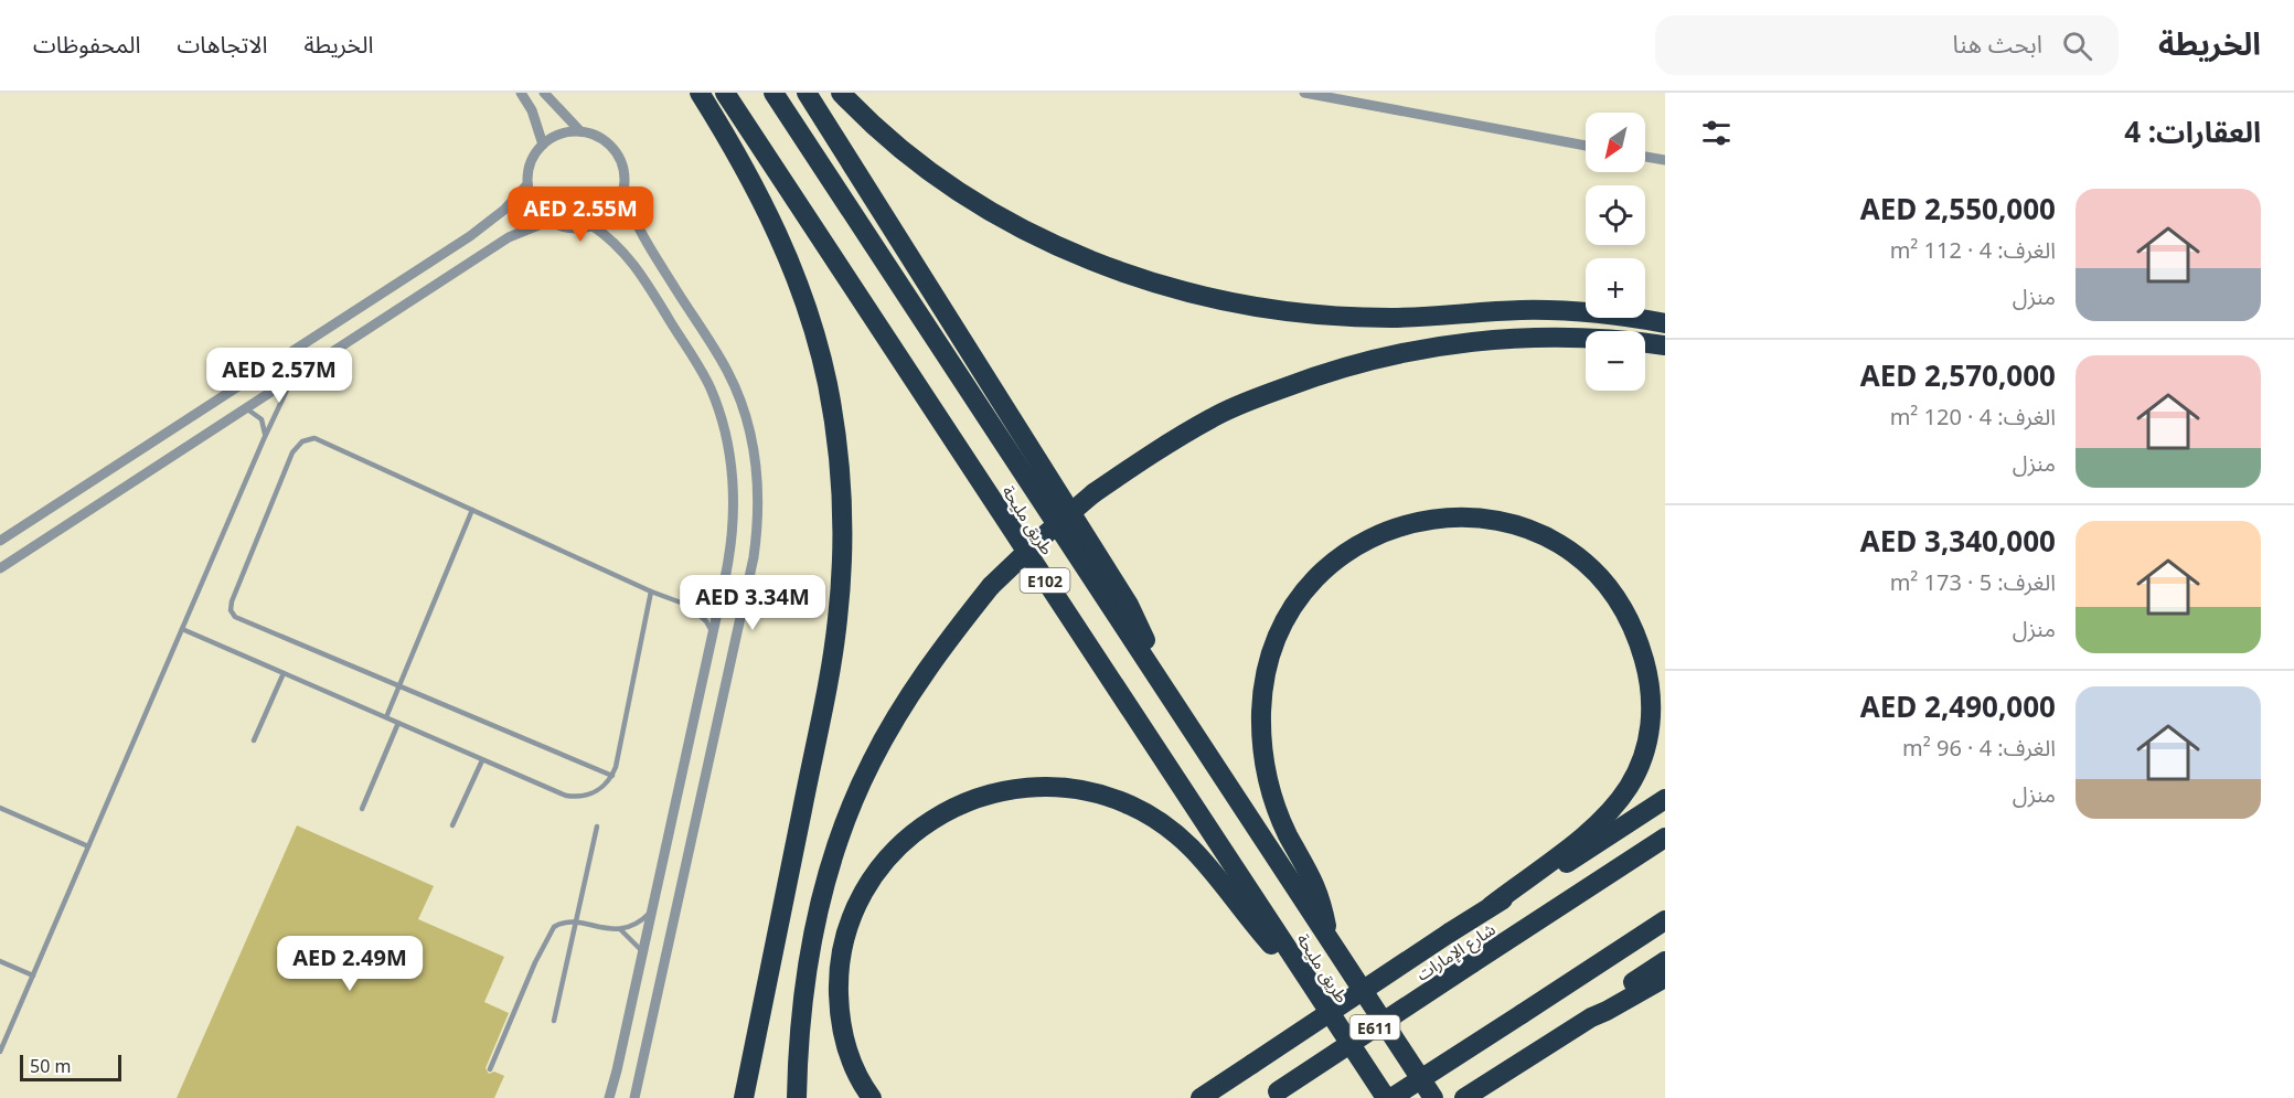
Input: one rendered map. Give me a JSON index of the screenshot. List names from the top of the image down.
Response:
{
  "streets": {
    "highway": [
      "طريق مليحة",
      "E102",
      "شارع الإمارات",
      "E611"
    ]
  },
  "scale_bar": "50 m",
  "north": "bottom left",
  "page": {
    "header": "الخريطة",
    "search": "ابحث هنا",
    "nav": ["الخريطة", "الاتجاهات", "المحفوظات"],
    "heading": "العقارات: 4",
    "map_buttons": ["+", "−"],
    "list": [
      {
        "name": "AED 2,550,000",
        "note": "الغرف: 4 · 112 m² · منزل"
      },
      {
        "name": "AED 2,570,000",
        "note": "الغرف: 4 · 120 m² · منزل"
      },
      {
        "name": "AED 3,340,000",
        "note": "الغرف: 5 · 173 m² · منزل"
      },
      {
        "name": "AED 2,490,000",
        "note": "الغرف: 4 · 96 m² · منزل"
      }
    ],
    "price": [
      "AED 2.55M",
      "AED 2.57M",
      "AED 3.34M",
      "AED 2.49M"
    ],
    "scale": "50 m"
  }
}
